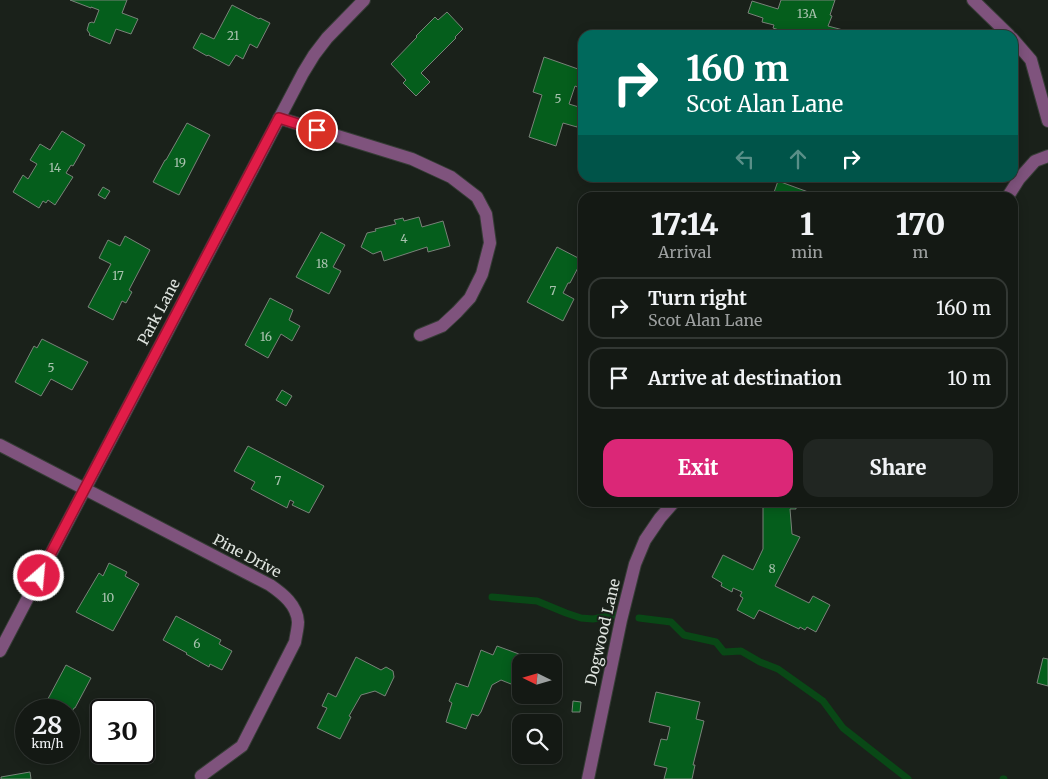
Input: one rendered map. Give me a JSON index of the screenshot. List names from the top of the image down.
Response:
{
  "streets": {
    "street": ["Park Lane", "Pine Drive", "Dogwood Lane"]
  },
  "crossings": [
    ["Park Lane", "Pine Drive"]
  ],
  "house_numbers": [
    "13A",
    "21",
    "5",
    "19",
    "14",
    "4",
    "18",
    "17",
    "7",
    "16",
    "5",
    "7",
    "8",
    "10",
    "6"
  ],
  "north": "left",
  "page": {
    "turn": ["160 m", "Scot Alan Lane"],
    "eta": [
      "17:14",
      "Arrival",
      "1",
      "min",
      "170",
      "m"
    ],
    "list": [
      {
        "name": "Turn right",
        "note": "Scot Alan Lane",
        "value": "160 m"
      },
      {
        "name": "Arrive at destination",
        "value": "10 m"
      }
    ],
    "buttons": ["Exit", "Share"],
    "speed": "28 km/h",
    "limit": "30"
  }
}
